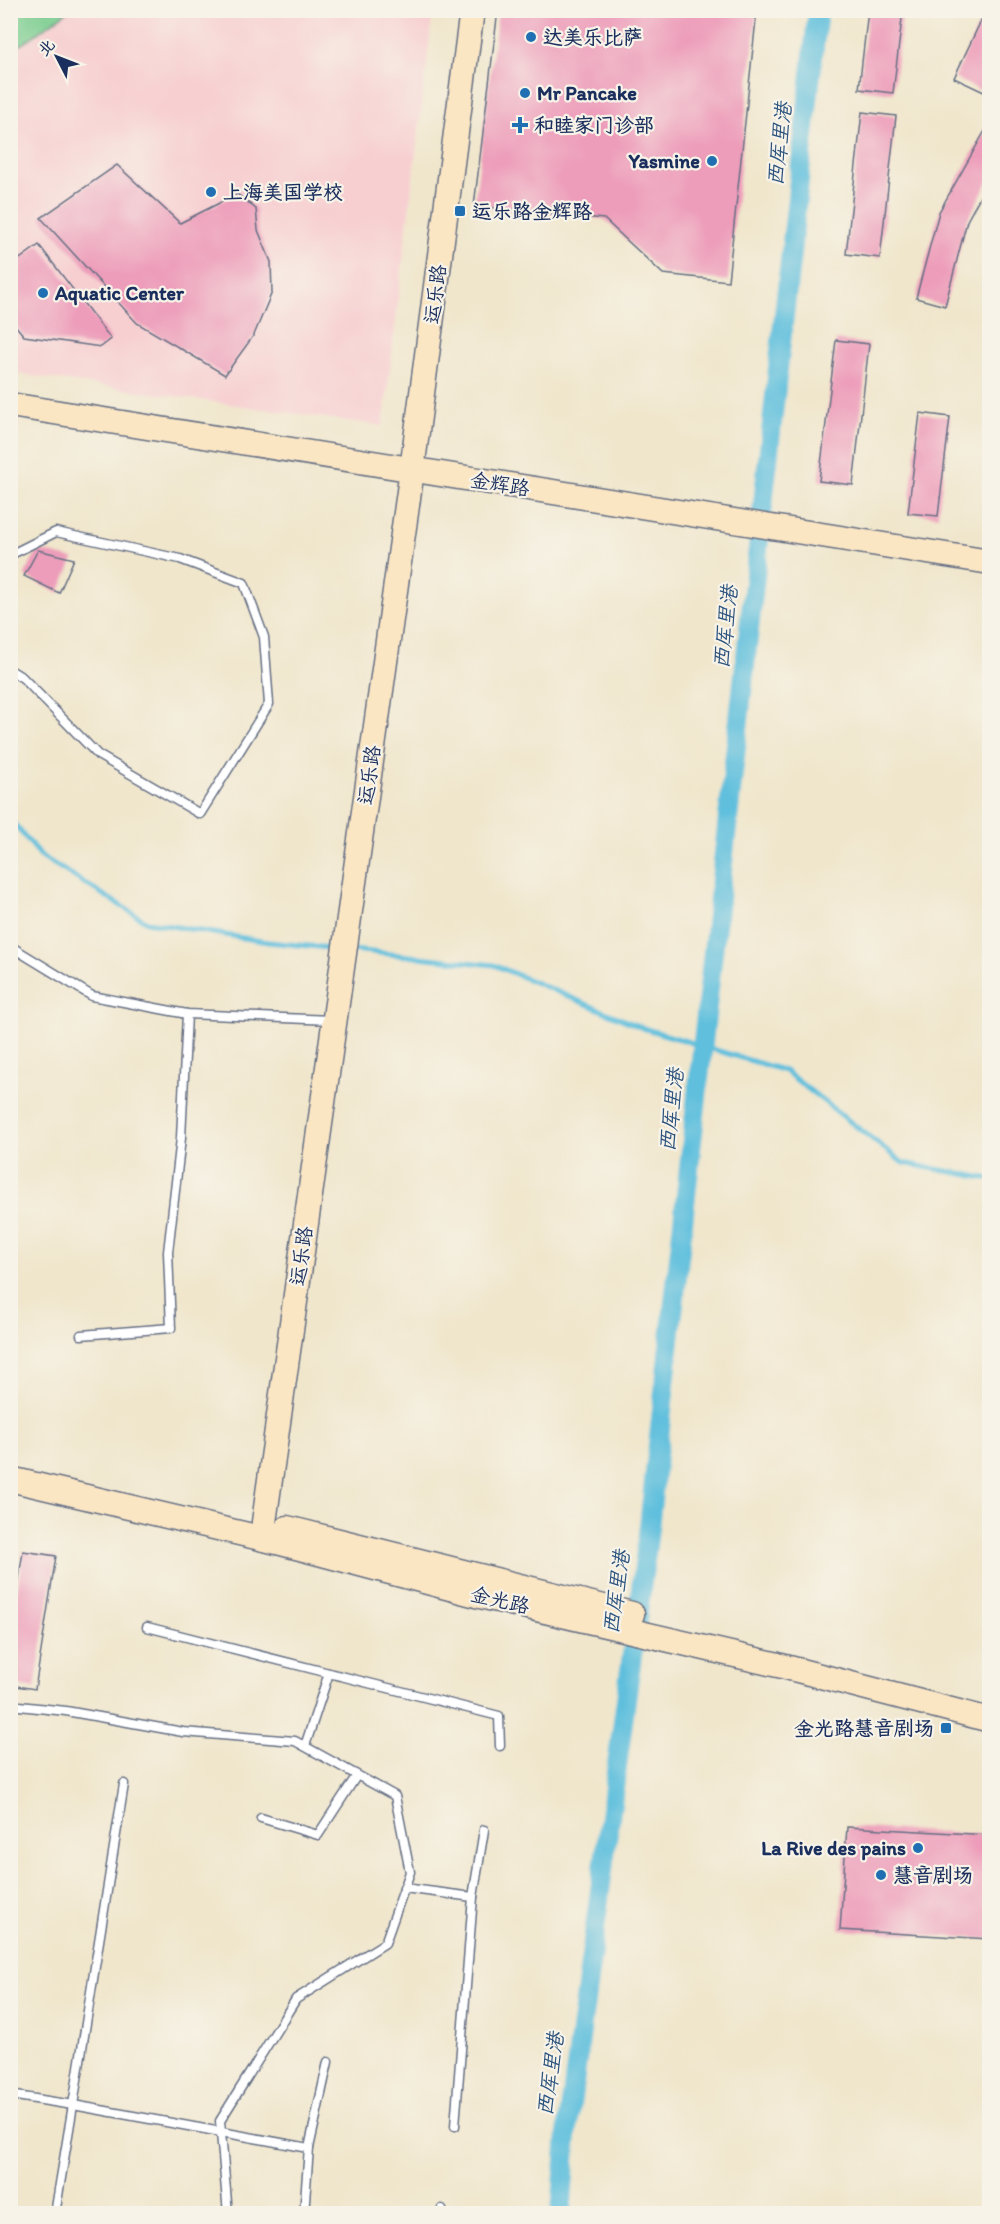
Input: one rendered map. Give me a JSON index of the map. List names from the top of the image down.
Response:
{
  "streets": {
    "street": ["运乐路", "金辉路", "金光路"]
  },
  "crossings": [
    ["运乐路", "金辉路"],
    ["运乐路", "金光路"]
  ],
  "water": ["西厍里港"],
  "places": {
    "other": [
      "达美乐比萨",
      "Mr Pancake",
      "Yasmine",
      "上海美国学校",
      "Aquatic Center",
      "La Rive des pains",
      "慧音剧场"
    ],
    "health": ["和睦家门诊部"],
    "transit": ["运乐路金辉路", "金光路慧音剧场"]
  },
  "north": "top left"
}
